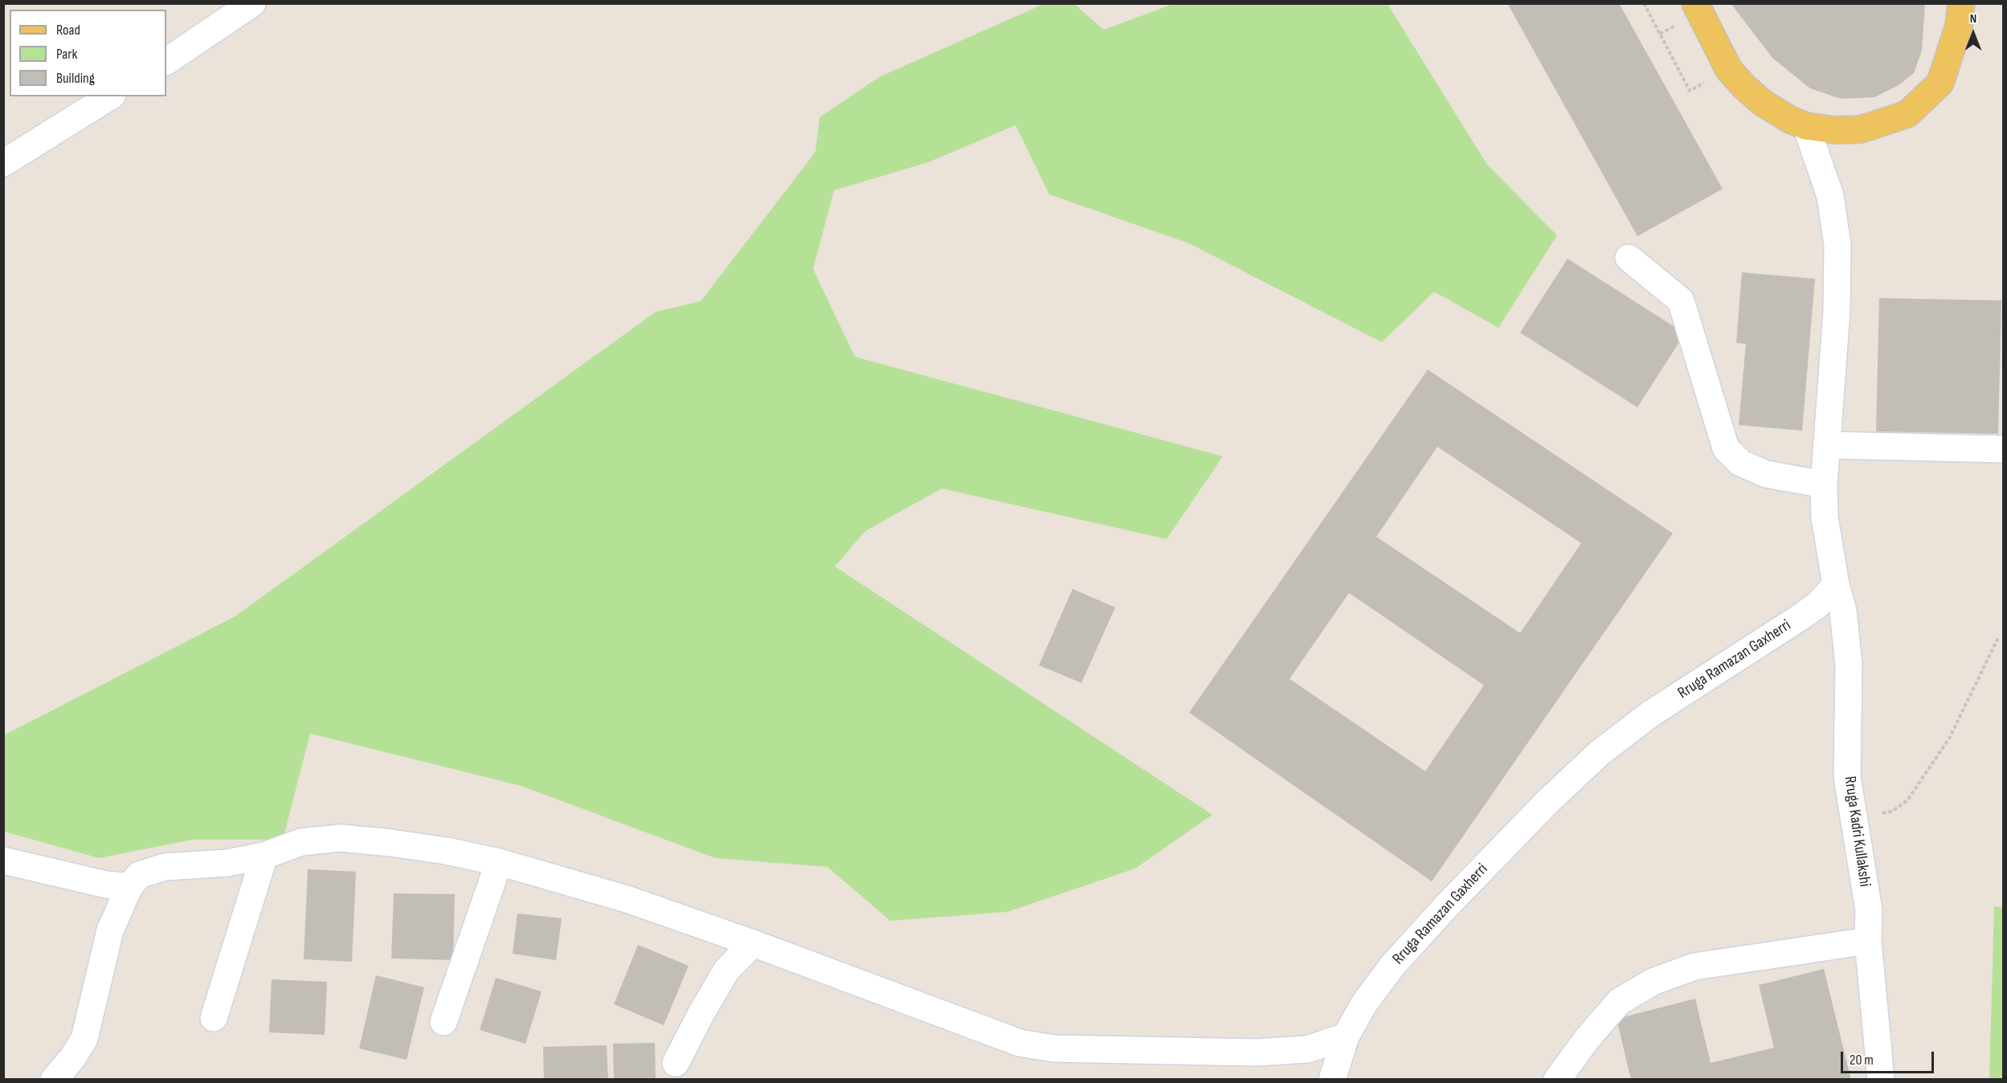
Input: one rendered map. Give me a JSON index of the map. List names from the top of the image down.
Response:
{
  "streets": {
    "street": ["Rruga Ramazan Gaxherri", "Rruga Kadri Kullakshi"]
  },
  "crossings": [
    ["Rruga Ramazan Gaxherri", "Rruga Kadri Kullakshi"]
  ],
  "legend": ["Road", "Park", "Building"],
  "scale_bar": "20 m",
  "north": "top"
}
